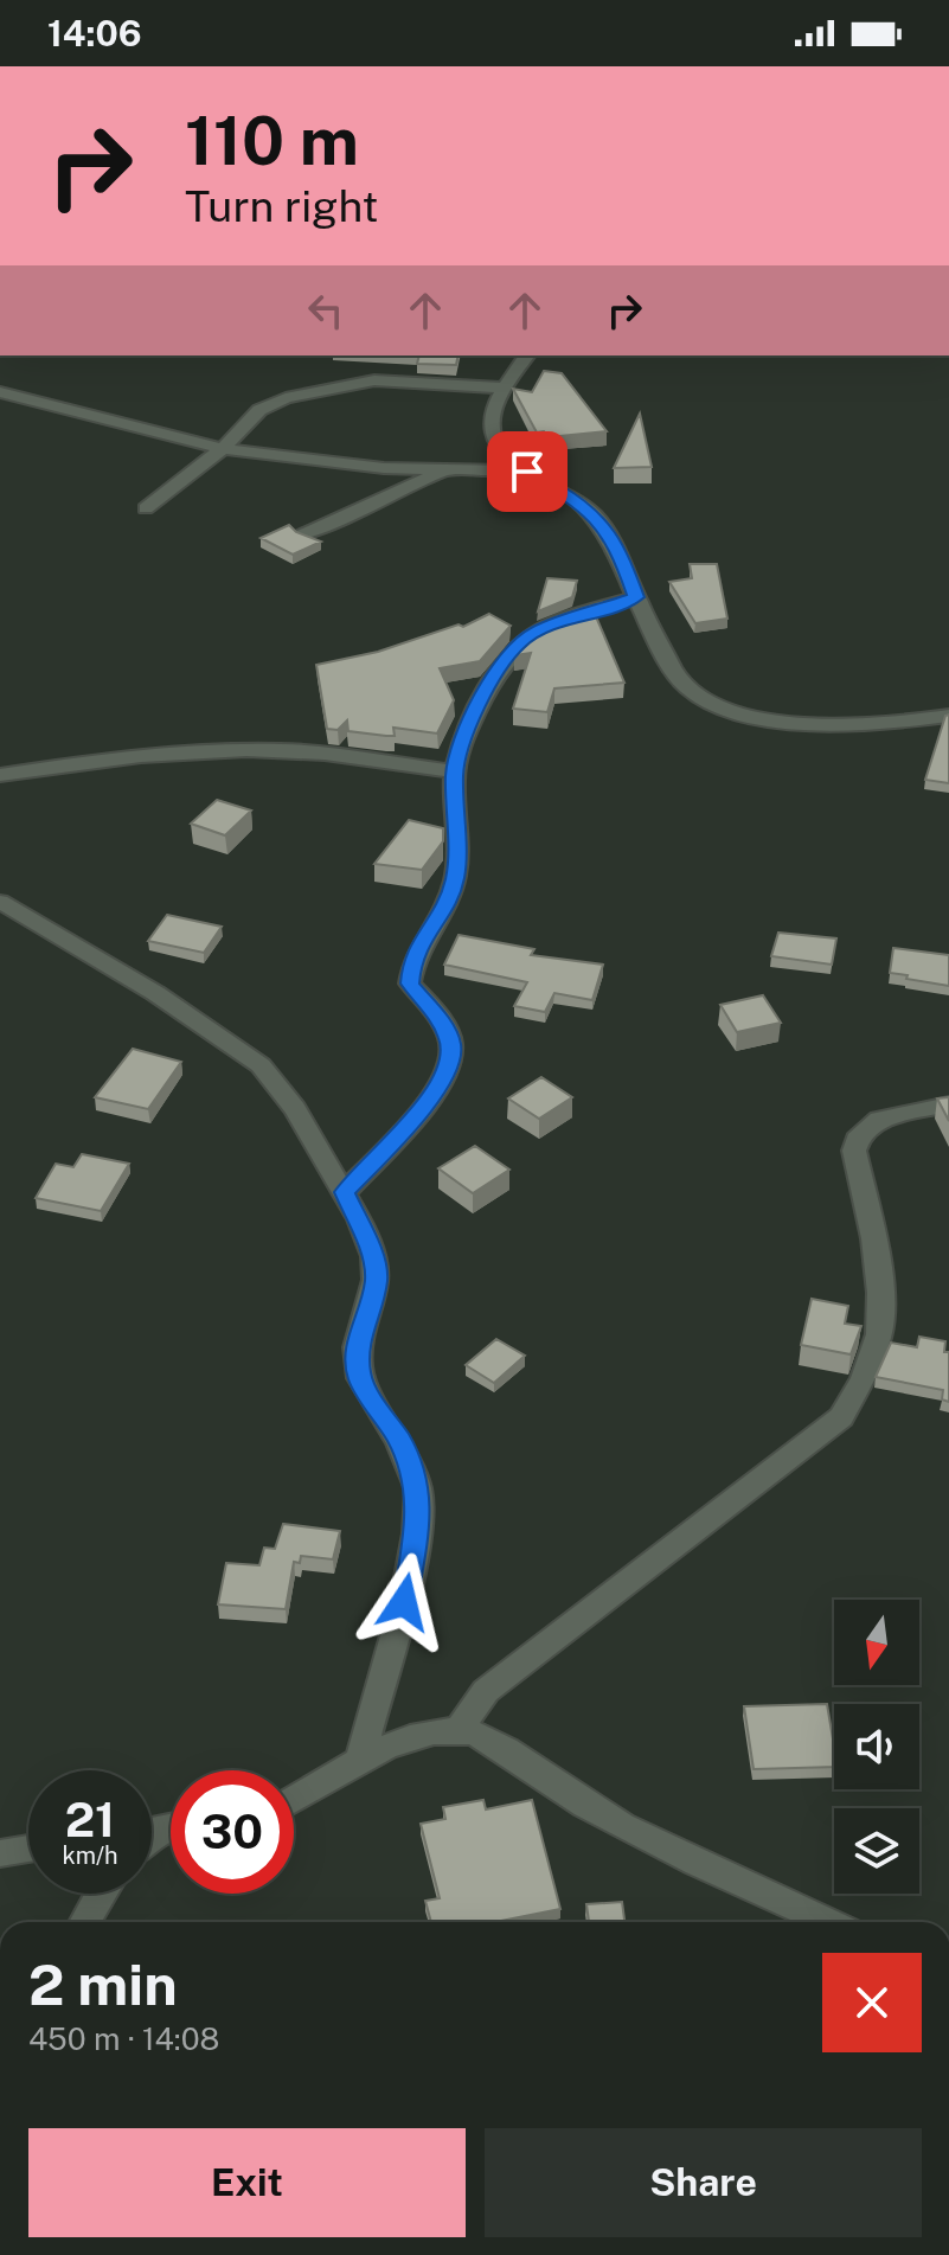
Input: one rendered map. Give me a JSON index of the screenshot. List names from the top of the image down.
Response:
{
  "north": "bottom",
  "page": {
    "status": "14:06",
    "turn": ["110 m", "Turn right"],
    "speed": "21 km/h",
    "limit": "30",
    "heading": ["2 min", "450 m · 14:08"],
    "buttons": ["Exit", "Share"]
  }
}
